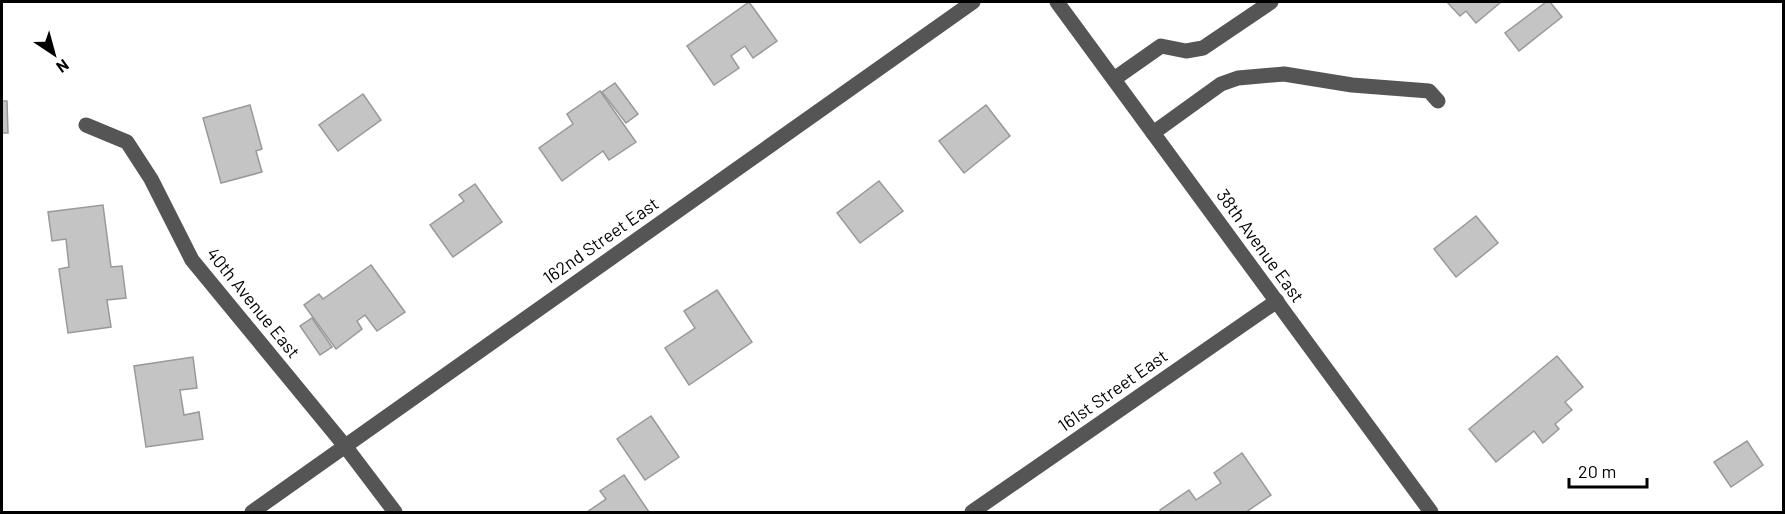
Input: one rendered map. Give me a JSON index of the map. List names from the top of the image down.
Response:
{
  "streets": {
    "street": [
      "162nd Street East",
      "38th Avenue East",
      "40th Avenue East",
      "161st Street East"
    ]
  },
  "crossings": [
    ["162nd Street East", "40th Avenue East"],
    ["38th Avenue East", "161st Street East"]
  ],
  "scale_bar": "20 m",
  "north": "bottom right"
}
